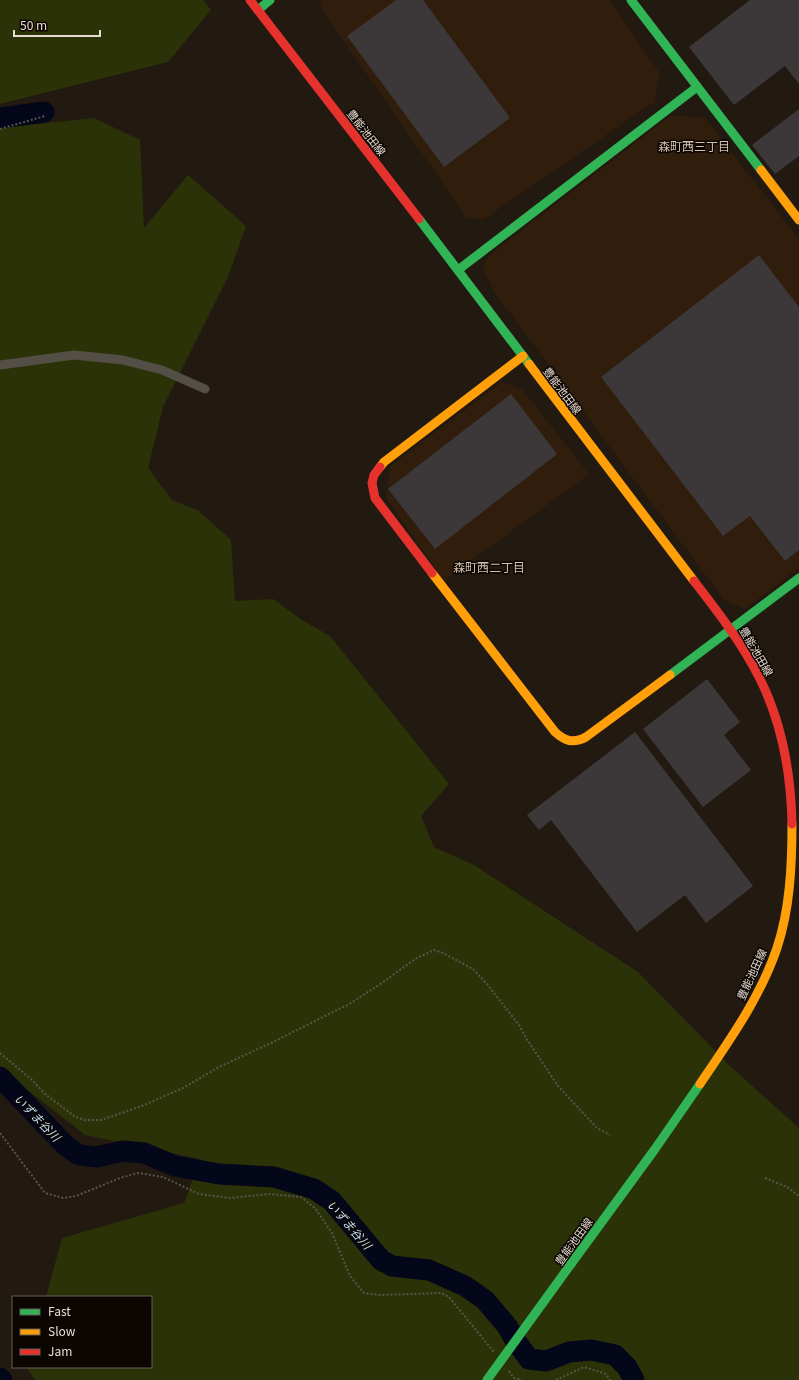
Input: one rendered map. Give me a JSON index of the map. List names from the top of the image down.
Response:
{
  "streets": {
    "main road": ["豊能池田線"]
  },
  "districts": ["森町西三丁目", "森町西二丁目"],
  "water": ["いずま谷川"],
  "legend": ["Fast", "Slow", "Jam"],
  "scale_bar": "50 m"
}
